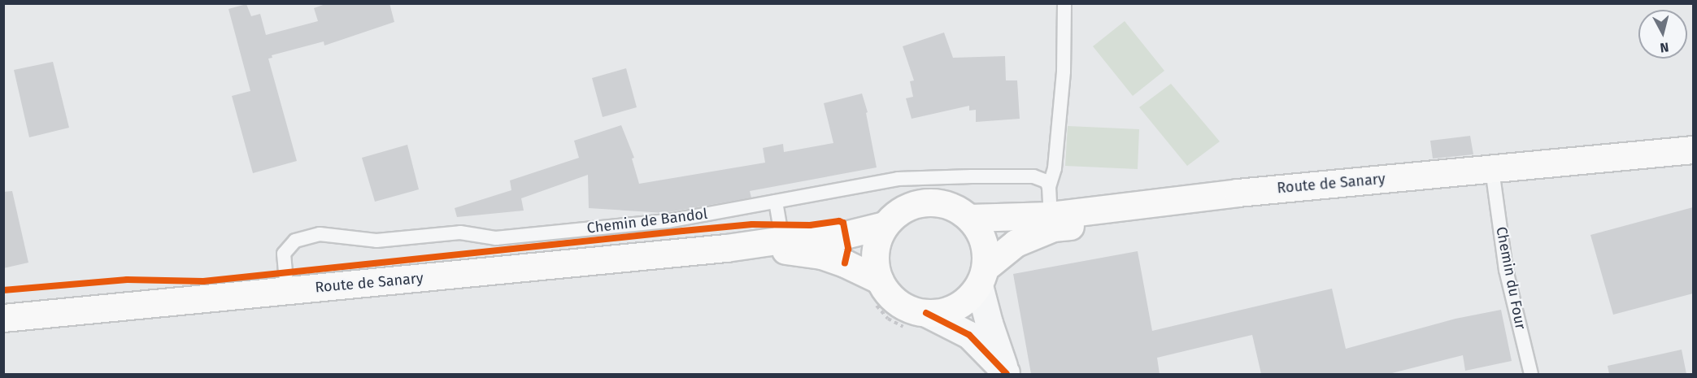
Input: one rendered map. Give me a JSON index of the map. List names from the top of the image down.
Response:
{
  "streets": {
    "main road": ["Route de Sanary"],
    "lane": ["Chemin de Bandol", "Chemin du Four"]
  },
  "crossings": [
    ["Route de Sanary", "Chemin de Bandol"],
    ["Route de Sanary", "Chemin du Four"]
  ],
  "north": "bottom"
}
